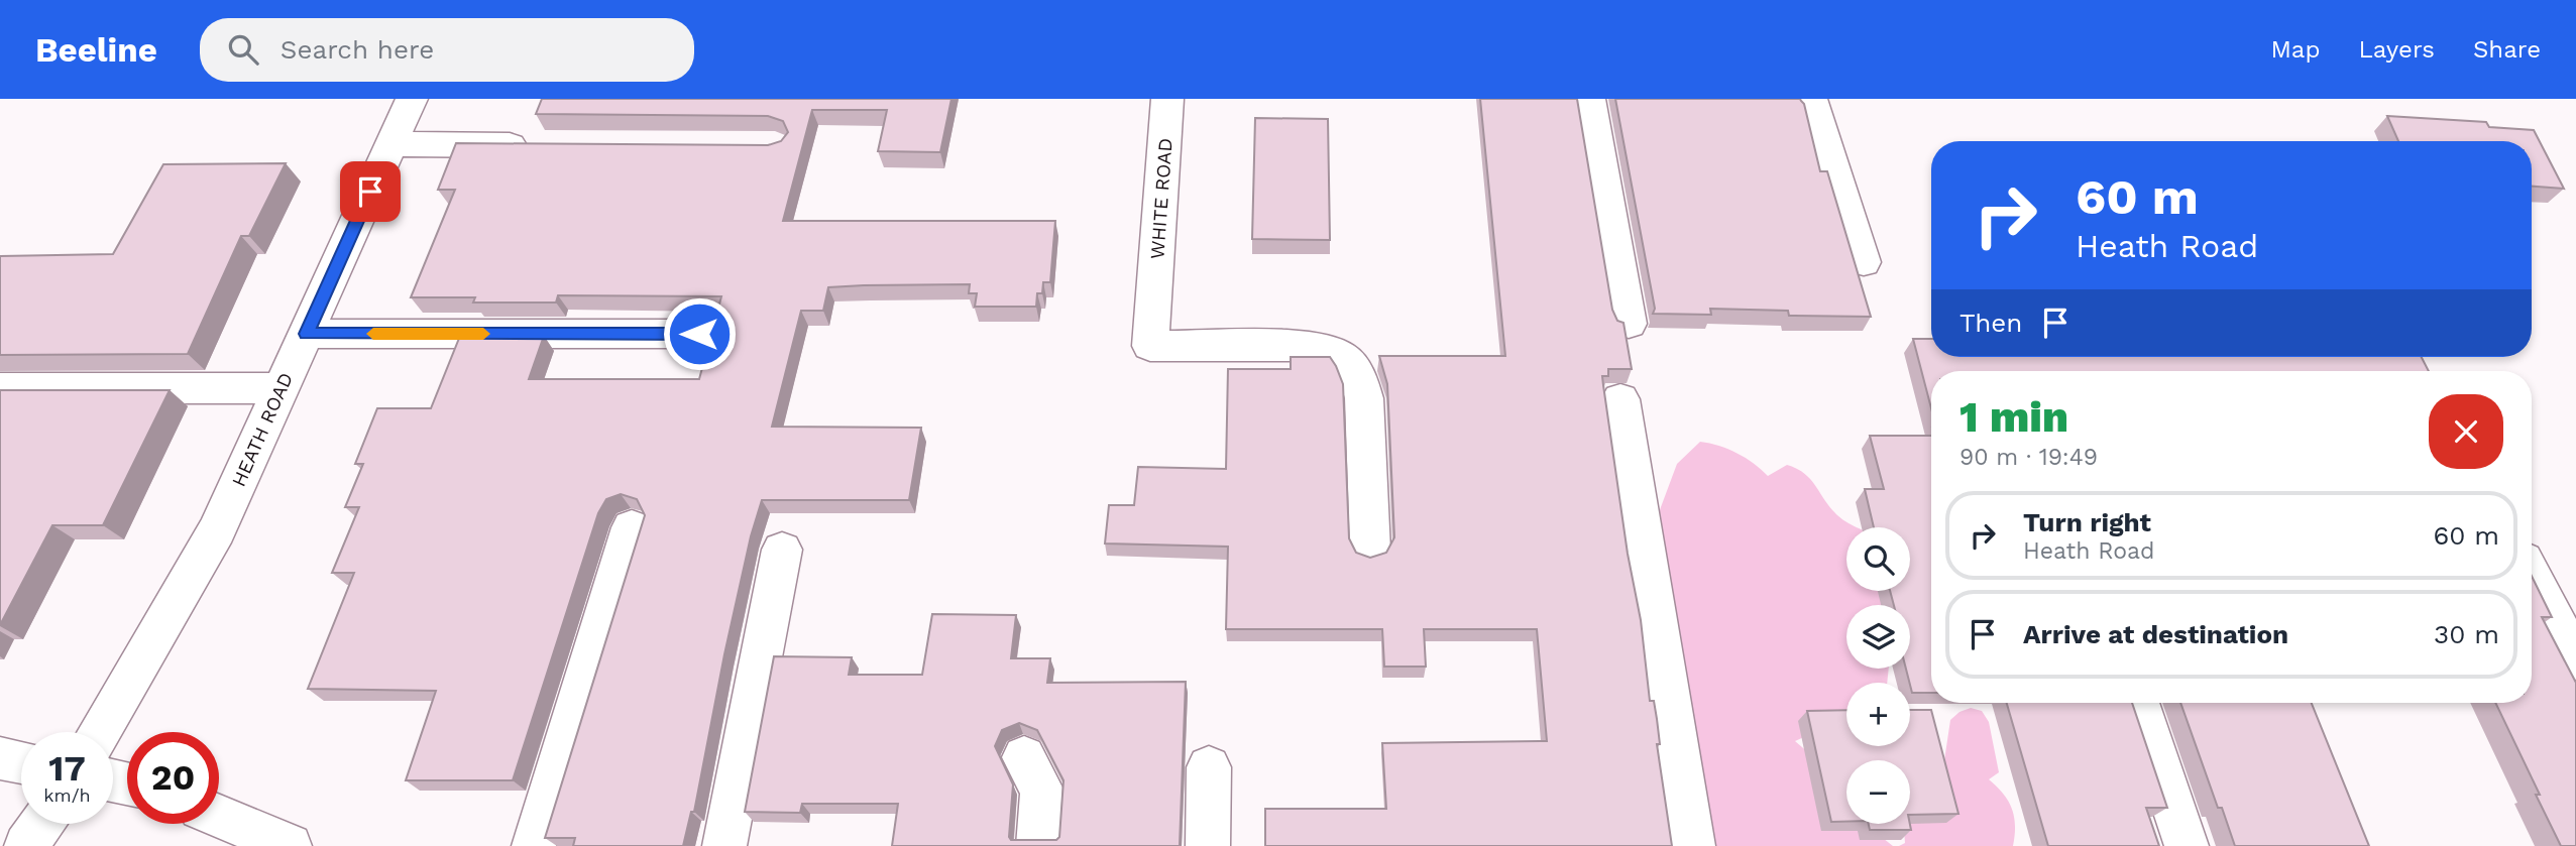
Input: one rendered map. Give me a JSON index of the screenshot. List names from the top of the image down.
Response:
{
  "streets": {
    "street": ["WHITE ROAD", "HEATH ROAD"]
  },
  "page": {
    "header": "Beeline",
    "search": "Search here",
    "nav": ["Map", "Layers", "Share"],
    "turn": ["60 m", "Heath Road"],
    "then": "Then",
    "heading": ["1 min", "90 m · 19:49"],
    "list": [
      {
        "name": "Turn right",
        "note": "Heath Road",
        "value": "60 m"
      },
      {
        "name": "Arrive at destination",
        "value": "30 m"
      }
    ],
    "map_buttons": ["+", "−"],
    "speed": "17 km/h",
    "limit": "20"
  }
}
